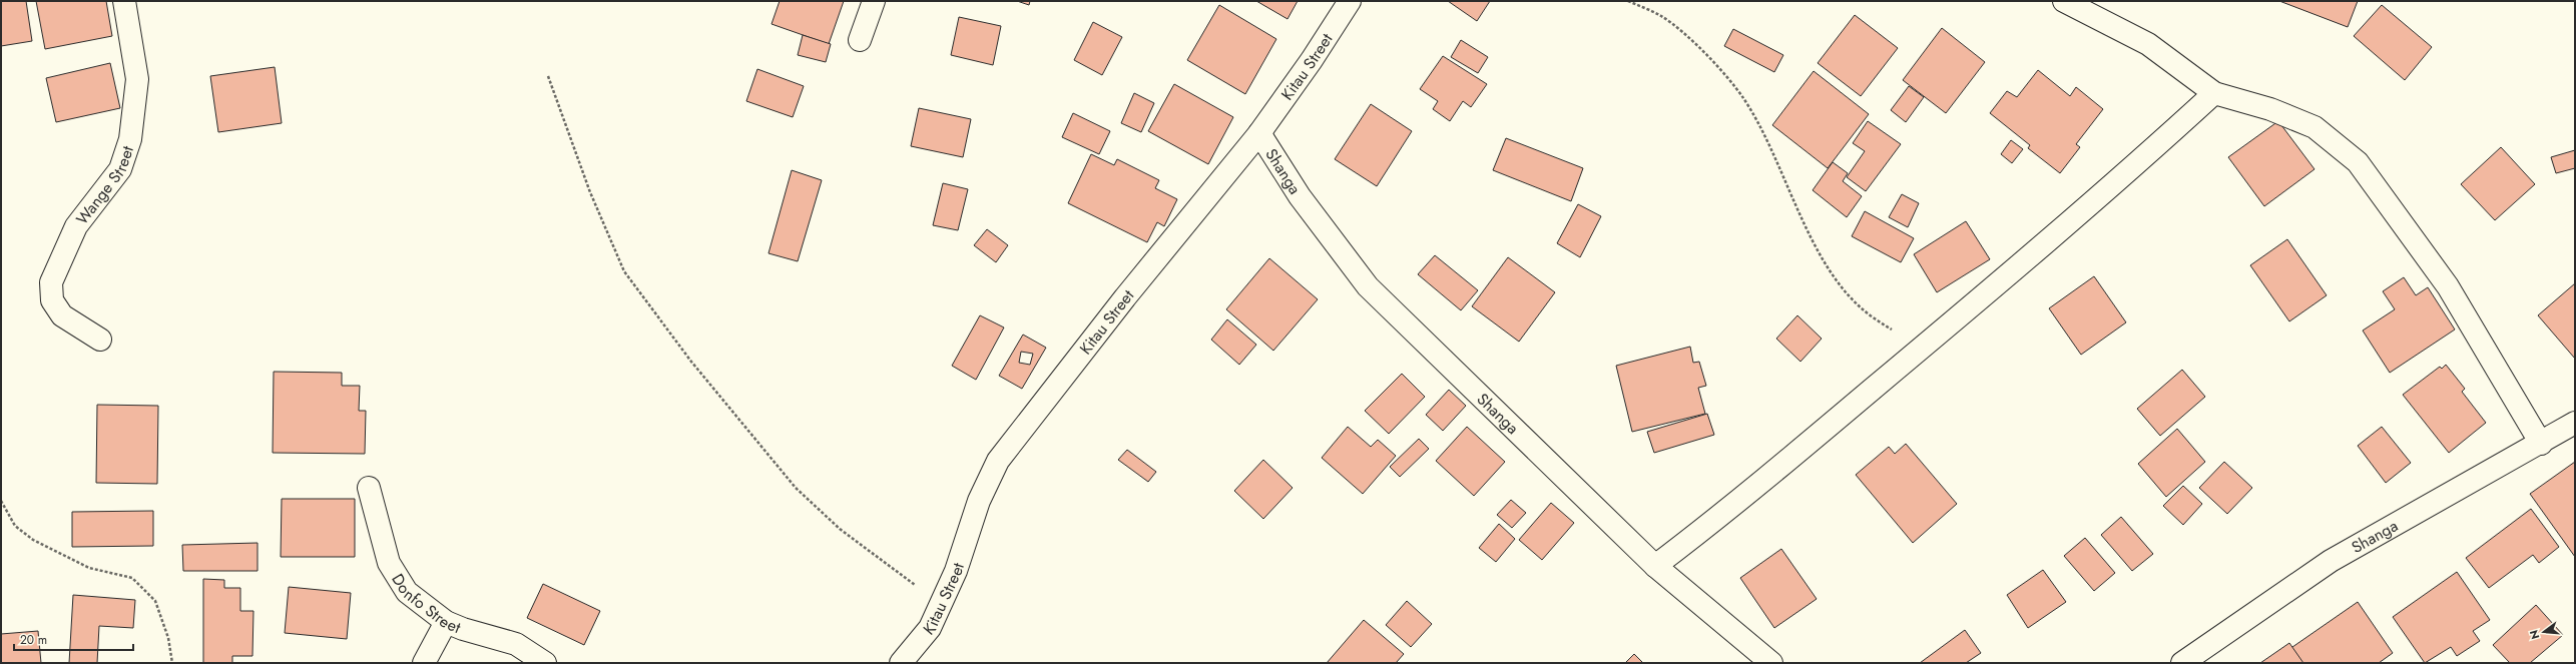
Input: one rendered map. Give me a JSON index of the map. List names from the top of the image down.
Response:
{
  "streets": {
    "street": [
      "Kitau Street",
      "Shanga",
      "Wange Street",
      "Donfo Street"
    ]
  },
  "crossings": [
    ["Kitau Street", "Shanga"]
  ],
  "scale_bar": "20 m",
  "north": "left"
}
